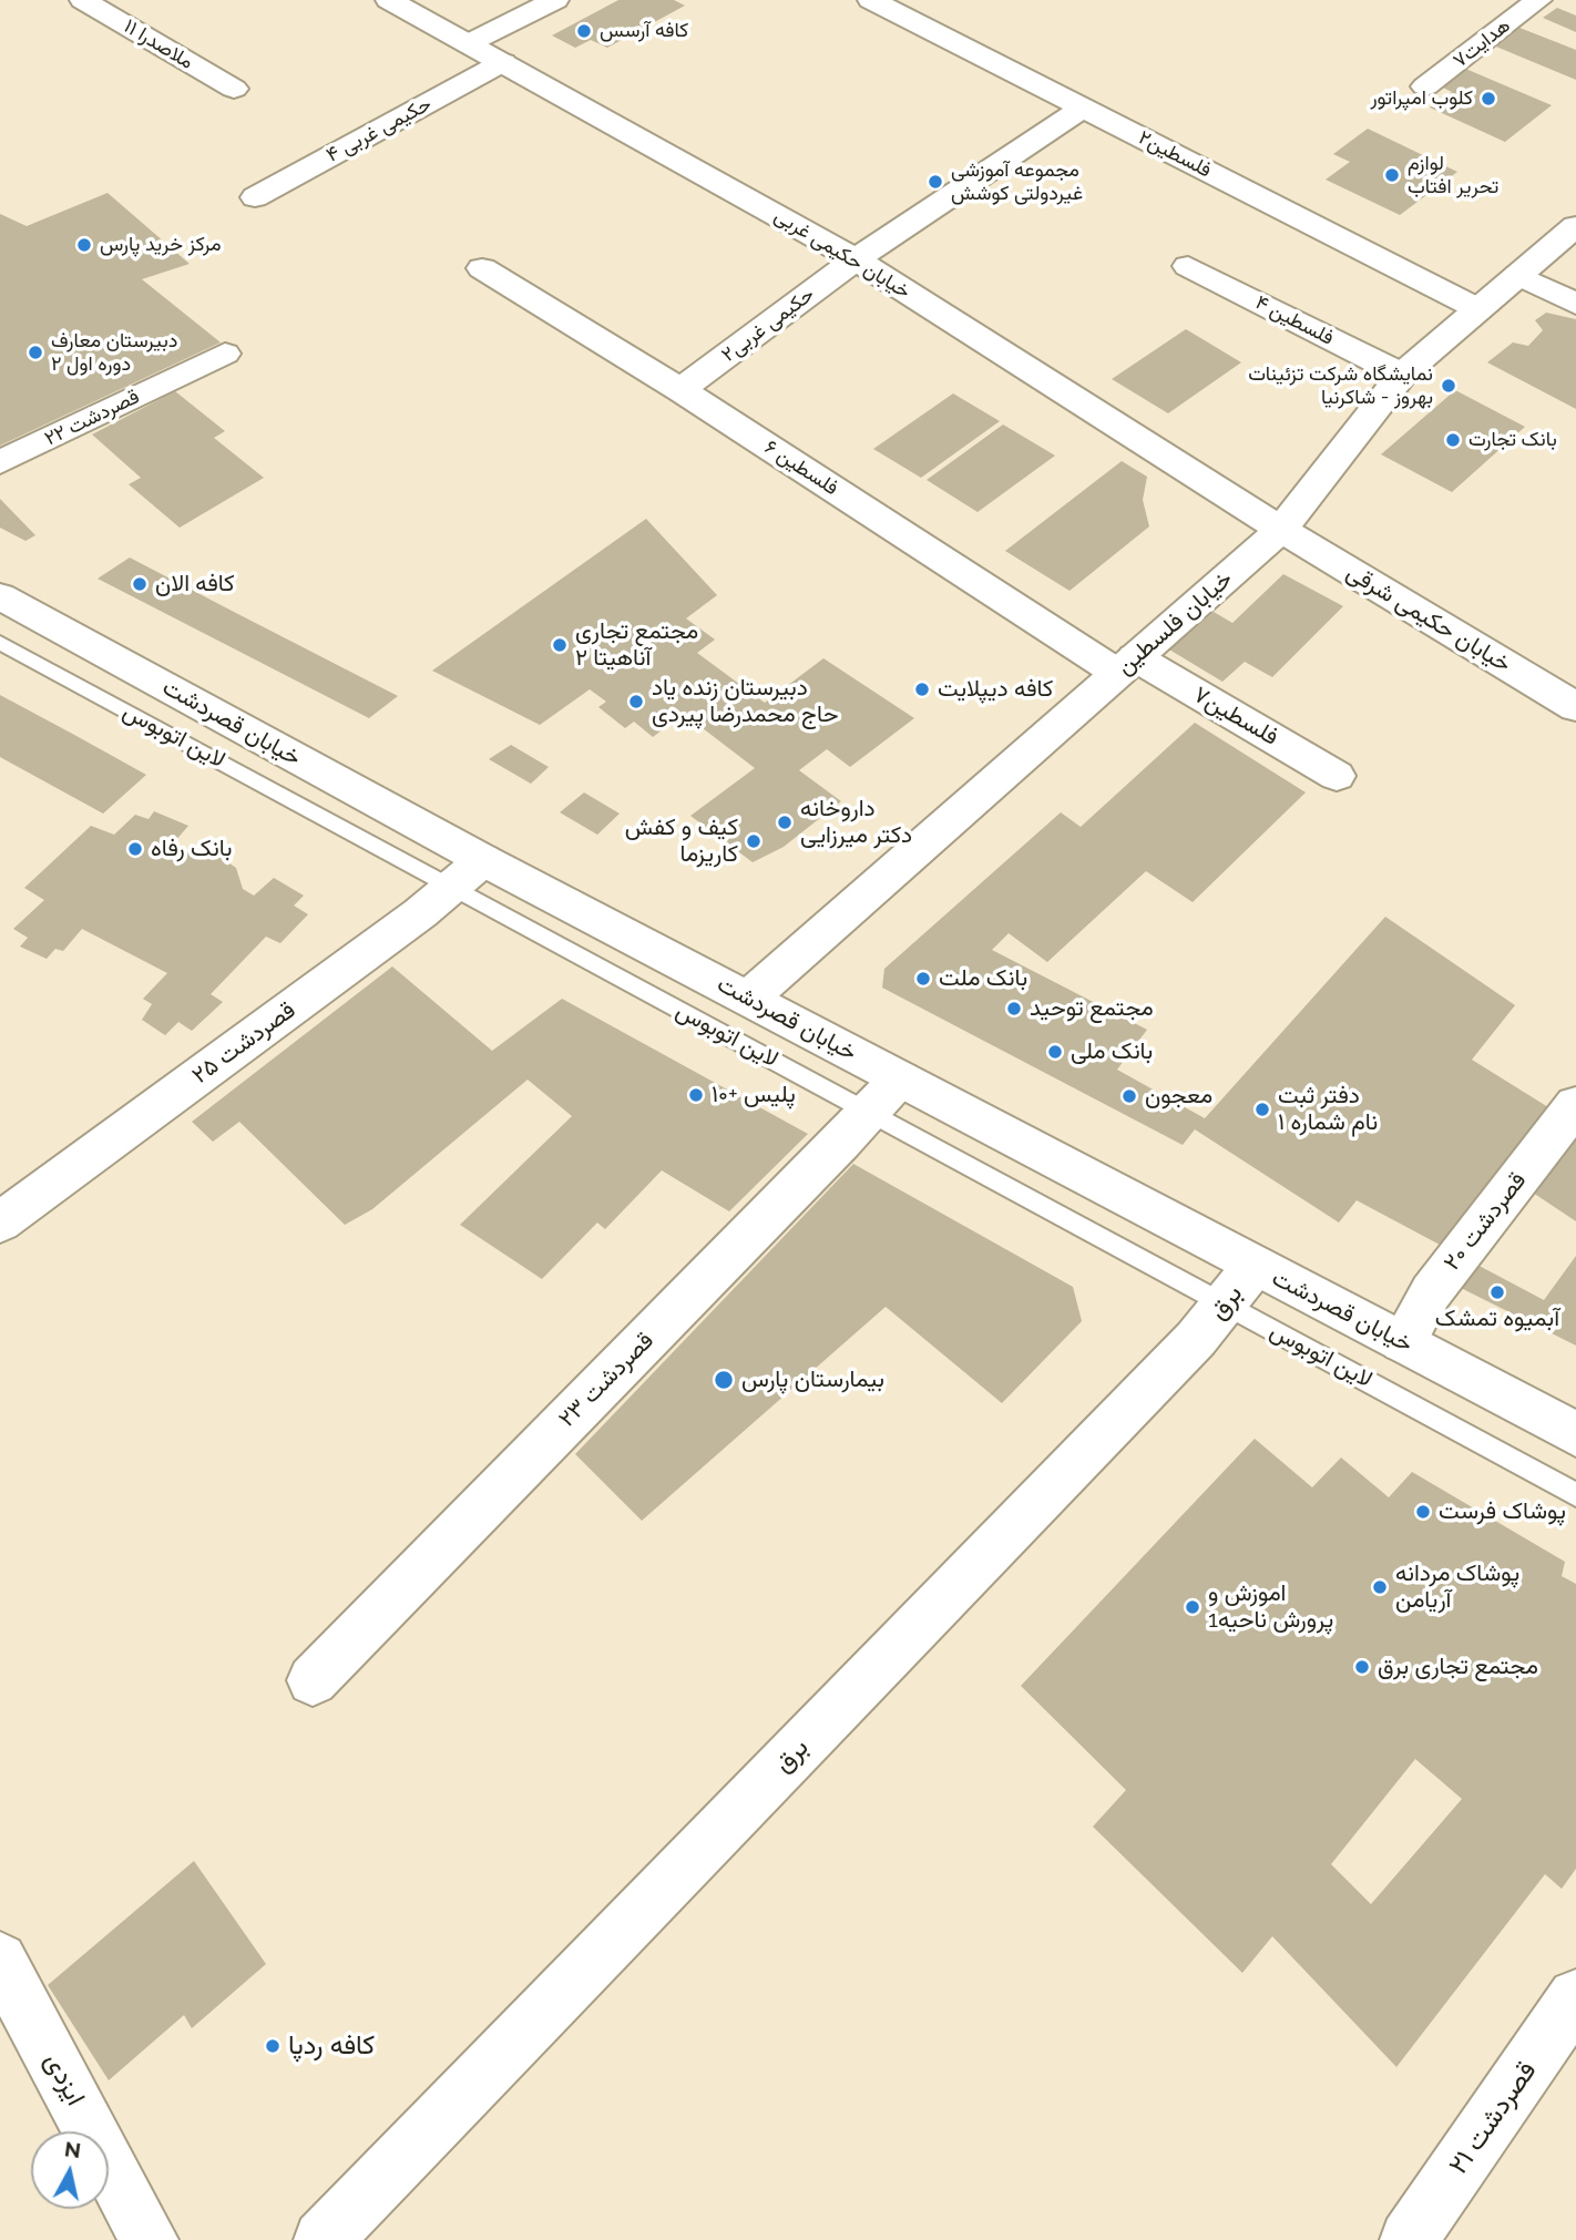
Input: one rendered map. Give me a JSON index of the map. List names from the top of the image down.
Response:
{
  "streets": {
    "street": [
      "هدایت۷",
      "۱۱ ملاصدرا",
      "حکیمی غربی ۴",
      "فلسطین۲",
      "خیابان حکیمی غربی",
      "۴ فلسطین",
      "حکیمی غربی۲",
      "قصردشت ۲۲",
      "فلسطین ۶",
      "خیابان حکیمی شرقی",
      "خیابان فلسطین",
      "۷فلسطین",
      "خیابان قصردشت",
      "قصردشت ۲۵",
      "قصردشت ۲۰",
      "برق",
      "قصردشت ۲۳",
      "ایزدی",
      "قصردشت ۲۱"
    ],
    "lane": ["لاین اتوبوس"]
  },
  "crossings": [
    ["حکیمی غربی ۴", "خیابان حکیمی غربی"],
    ["فلسطین۲", "حکیمی غربی۲"],
    ["فلسطین۲", "خیابان فلسطین"],
    ["خیابان حکیمی غربی", "حکیمی غربی۲"],
    ["خیابان حکیمی غربی", "خیابان حکیمی شرقی"],
    ["خیابان حکیمی غربی", "خیابان فلسطین"],
    ["۴ فلسطین", "خیابان فلسطین"],
    ["حکیمی غربی۲", "فلسطین ۶"],
    ["فلسطین ۶", "خیابان فلسطین"],
    ["فلسطین ۶", "۷فلسطین"],
    ["خیابان حکیمی شرقی", "خیابان فلسطین"],
    ["خیابان فلسطین", "۷فلسطین"],
    ["خیابان فلسطین", "خیابان قصردشت"],
    ["خیابان قصردشت", "لاین اتوبوس"],
    ["خیابان قصردشت", "قصردشت ۲۵"],
    ["خیابان قصردشت", "قصردشت ۲۰"],
    ["خیابان قصردشت", "برق"],
    ["خیابان قصردشت", "قصردشت ۲۳"],
    ["لاین اتوبوس", "قصردشت ۲۵"],
    ["لاین اتوبوس", "برق"],
    ["لاین اتوبوس", "قصردشت ۲۳"]
  ],
  "places": [
    "کافه آرسس",
    "کلوب امپراتور",
    "لوازم تحریر افتاب",
    "مجموعه آموزشی غیردولتی کوشش",
    "مرکز خرید پارس",
    "دبیرستان معارف ۲ دوره اول",
    "نمایشگاه شرکت تزئینات بهروز - شاکرنیا",
    "بانک تجارت",
    "کافه الان",
    "مجتمع تجاری آناهیتا ۲",
    "کافه دیپلایت",
    "دبیرستان زنده یاد حاج محمدرضا پیردی",
    "داروخانه دکتر میرزایی",
    "کیف و کفش کاریزما",
    "بانک رفاه",
    "بانک ملت",
    "مجتمع توحید",
    "بانک ملی",
    "پلیس +۱۰",
    "معجون",
    "دفتر ثبت نام شماره ١",
    "آبمیوه تمشک",
    "بیمارستان پارس",
    "پوشاک فرست",
    "پوشاک مردانه آریامن",
    "اموزش و پرورش ناحیه1",
    "مجتمع تجاری برق",
    "کافه ردپا"
  ],
  "north": "top"
}
